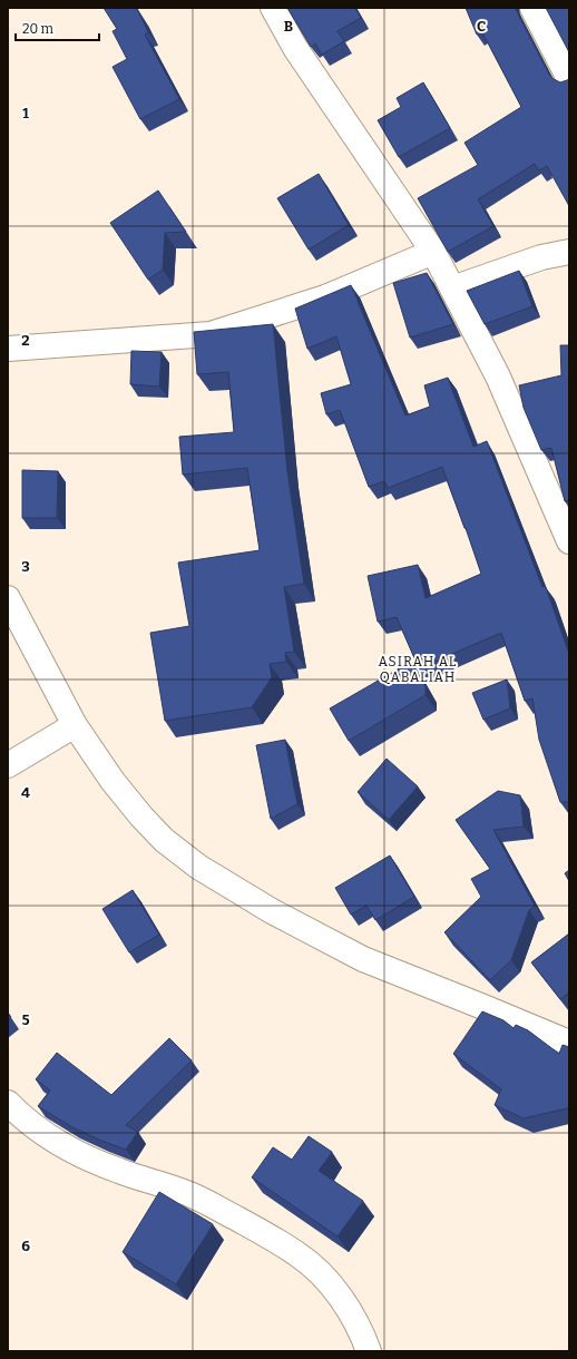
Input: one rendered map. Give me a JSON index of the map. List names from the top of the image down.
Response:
{
  "districts": ["ASIRAH AL QABALIAH"],
  "scale_bar": "20 m",
  "grid": {
    "columns": ["B", "C"],
    "rows": [
      "1",
      "2",
      "3",
      "4",
      "5",
      "6"
    ]
  }
}
